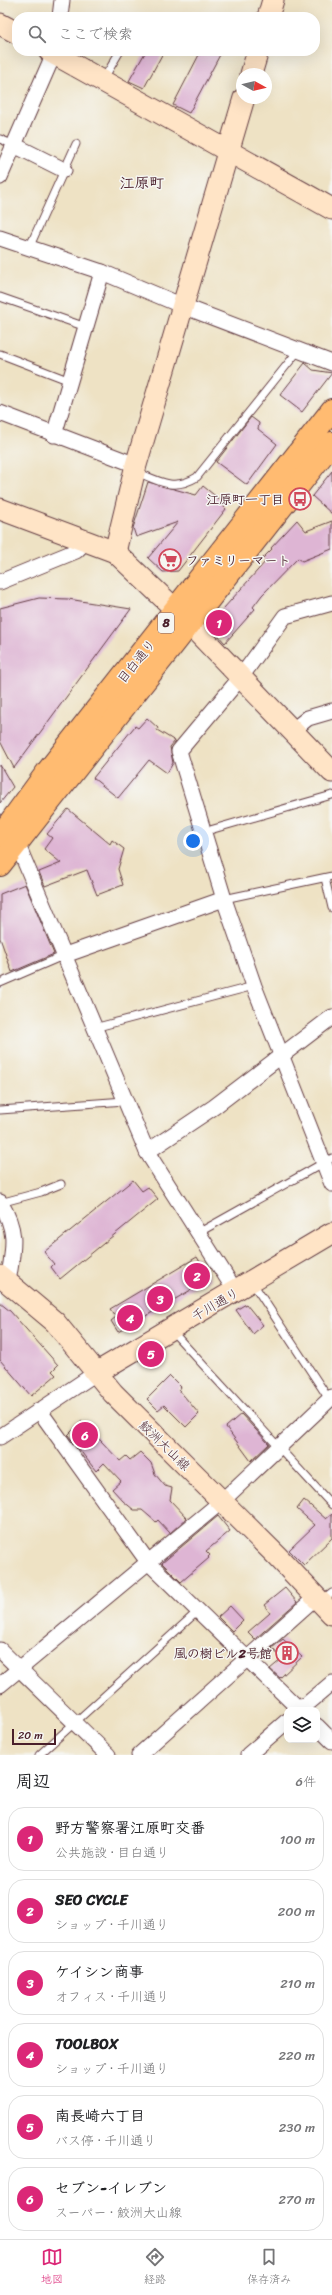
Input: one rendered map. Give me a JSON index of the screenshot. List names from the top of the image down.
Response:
{
  "streets": {
    "main road": ["8", "目白通り"],
    "street": ["千川通り", "鮫洲大山線"]
  },
  "crossings": [
    ["千川通り", "鮫洲大山線"]
  ],
  "districts": ["江原町"],
  "places": {
    "bus stop": ["江原町一丁目"],
    "supermarket": ["ファミリーマート"],
    "building": ["風の樹ビル2号館"]
  },
  "scale_bar": "20 m",
  "north": "right",
  "page": {
    "search": "ここで検索",
    "pins": [
      "1",
      "2",
      "3",
      "4",
      "5",
      "6"
    ],
    "scale": "20 m",
    "heading": ["周辺", "6件"],
    "list": [
      {
        "mark": "1",
        "name": "野方警察署江原町交番",
        "note": "公共施設 · 目白通り",
        "value": "100 m"
      },
      {
        "mark": "2",
        "name": "SEO CYCLE",
        "note": "ショップ · 千川通り",
        "value": "200 m"
      },
      {
        "mark": "3",
        "name": "ケイシン商事",
        "note": "オフィス · 千川通り",
        "value": "210 m"
      },
      {
        "mark": "4",
        "name": "TOOLBOX",
        "note": "ショップ · 千川通り",
        "value": "220 m"
      },
      {
        "mark": "5",
        "name": "南長崎六丁目",
        "note": "バス停 · 千川通り",
        "value": "230 m"
      },
      {
        "mark": "6",
        "name": "セブン-イレブン",
        "note": "スーパー · 鮫洲大山線",
        "value": "270 m"
      }
    ],
    "nav": ["地図", "経路", "保存済み"]
  }
}
